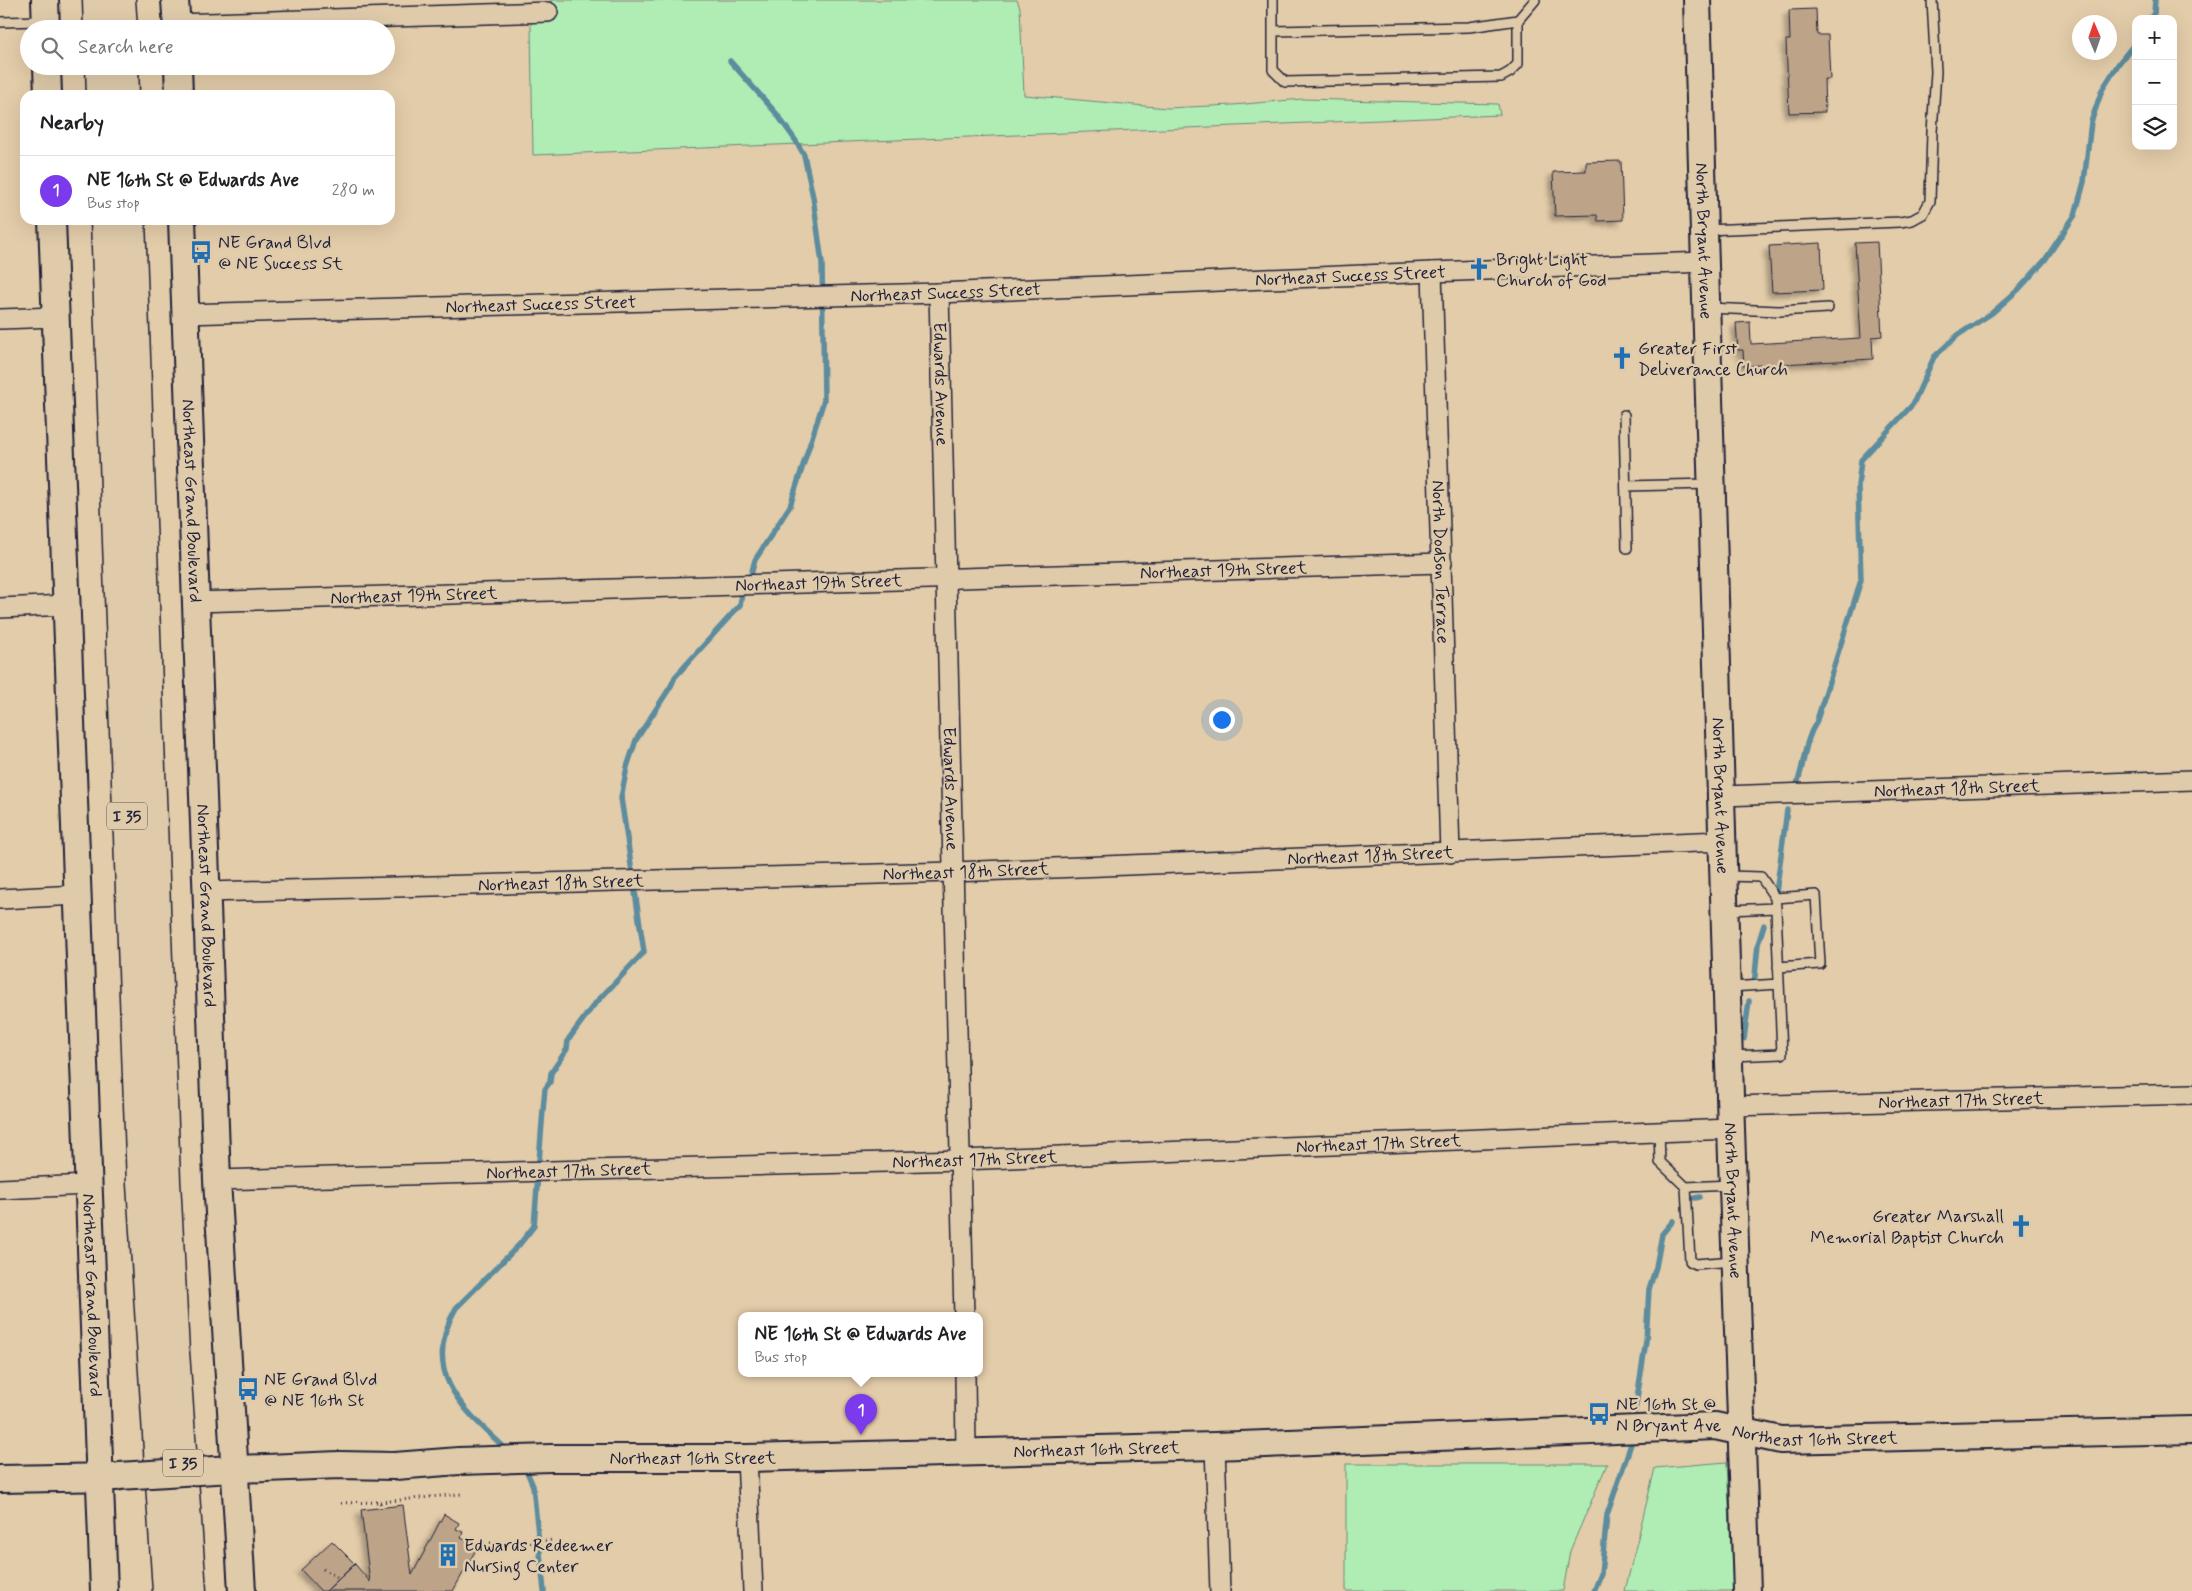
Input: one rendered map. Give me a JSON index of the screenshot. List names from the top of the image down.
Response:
{
  "streets": {
    "highway": ["I 35"],
    "street": [
      "North Bryant Avenue",
      "Northeast Success Street",
      "Edwards Avenue",
      "Northeast Grand Boulevard",
      "North Dodson Terrace",
      "Northeast 19th Street",
      "Northeast 18th Street",
      "Northeast 17th Street",
      "Northeast 16th Street"
    ]
  },
  "crossings": [
    ["North Bryant Avenue", "Northeast Success Street"],
    ["North Bryant Avenue", "Northeast 18th Street"],
    ["North Bryant Avenue", "Northeast 17th Street"],
    ["North Bryant Avenue", "Northeast 16th Street"],
    ["Northeast Success Street", "Edwards Avenue"],
    ["Northeast Success Street", "Northeast Grand Boulevard"],
    ["Northeast Success Street", "North Dodson Terrace"],
    ["Edwards Avenue", "Northeast 19th Street"],
    ["Edwards Avenue", "Northeast 18th Street"],
    ["Edwards Avenue", "Northeast 17th Street"],
    ["Northeast Grand Boulevard", "Northeast 19th Street"],
    ["Northeast Grand Boulevard", "Northeast 18th Street"],
    ["Northeast Grand Boulevard", "Northeast 17th Street"],
    ["Northeast Grand Boulevard", "Northeast 16th Street"],
    ["North Dodson Terrace", "Northeast 19th Street"],
    ["North Dodson Terrace", "Northeast 18th Street"]
  ],
  "places": {
    "bus stop": ["NE Grand Blvd @ NE Success St", "NE Grand Blvd @ NE 16th St", "NE 16th St @ N Bryant Ave"],
    "church": ["Bright Light Church of God", "Greater First Deliverance Church", "Greater Marshall Memorial Baptist Church"],
    "building": ["Edwards Redeemer Nursing Center"]
  },
  "north": "top",
  "page": {
    "map_buttons": ["+", "−"],
    "search": "Search here",
    "heading": "Nearby",
    "list": [
      {
        "mark": "1",
        "name": "NE 16th St @ Edwards Ave",
        "note": "Bus stop",
        "value": "280 m"
      }
    ],
    "popup": ["NE 16th St @ Edwards Ave", "Bus stop"],
    "pins": "1"
  }
}
